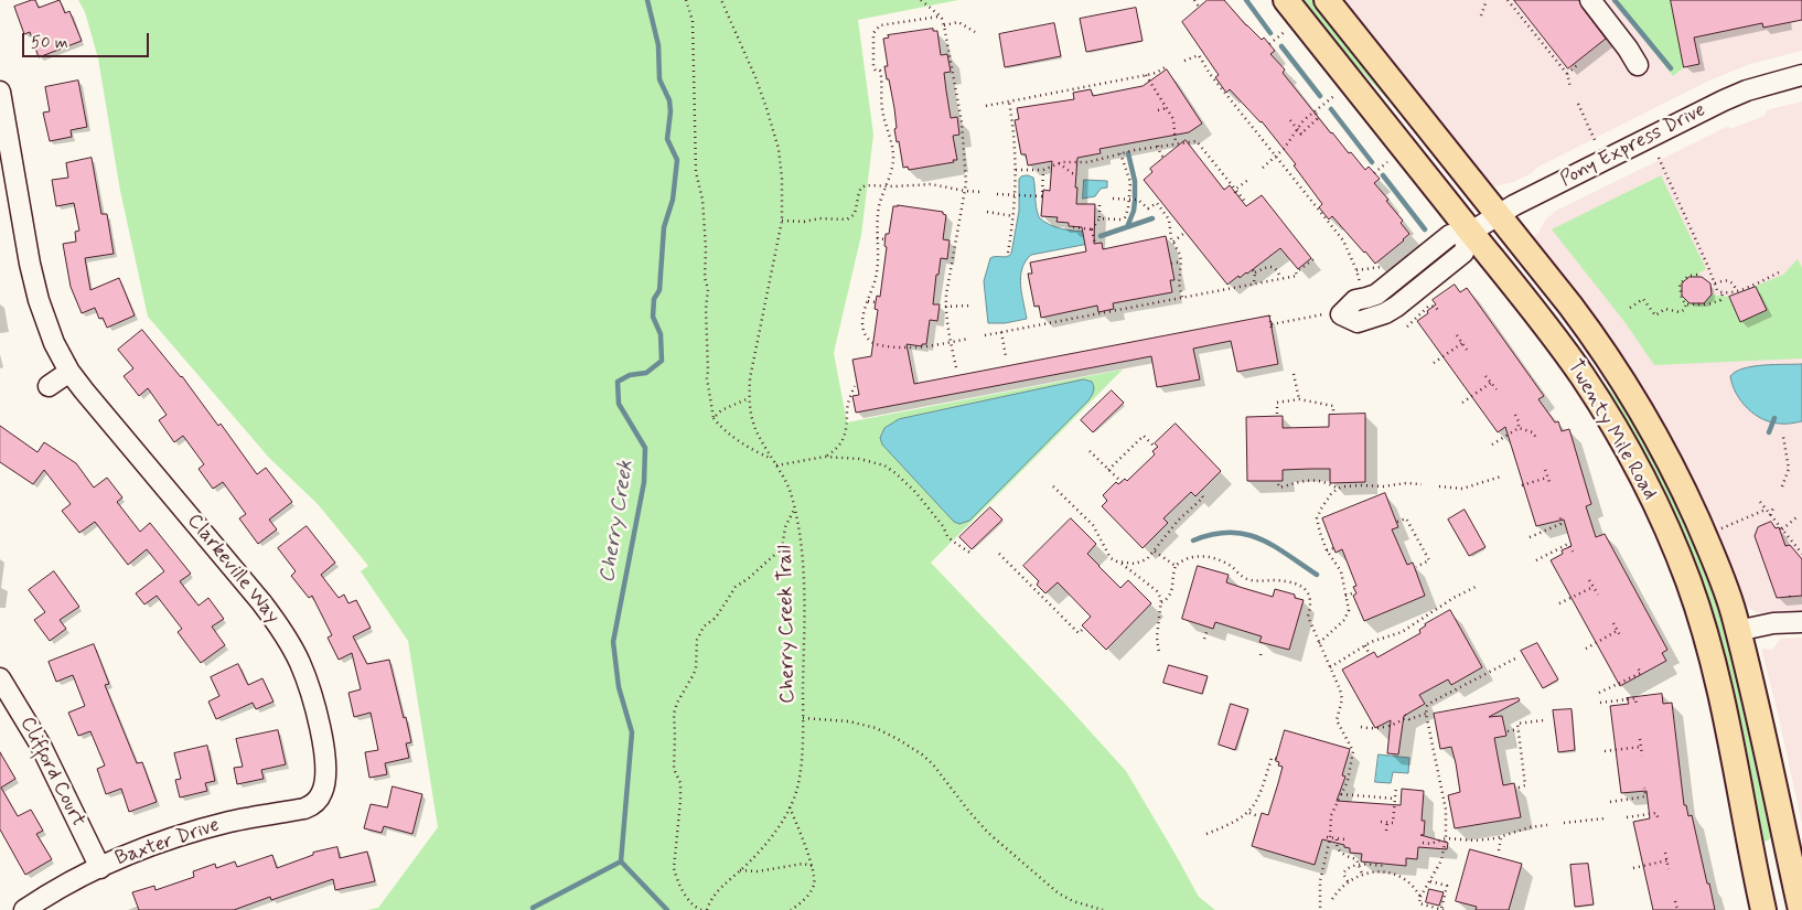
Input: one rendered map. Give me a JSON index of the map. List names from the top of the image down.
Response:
{
  "streets": {
    "main road": ["Twenty Mile Road"],
    "street": [
      "Pony Express Drive",
      "Clarkeville Way",
      "Clifford Court",
      "Baxter Drive"
    ],
    "path": ["Cherry Creek Trail"]
  },
  "crossings": [
    ["Pony Express Drive", "Twenty Mile Road"],
    ["Clarkeville Way", "Baxter Drive"],
    ["Clifford Court", "Baxter Drive"]
  ],
  "water": ["Cherry Creek"],
  "scale_bar": "50 m"
}
